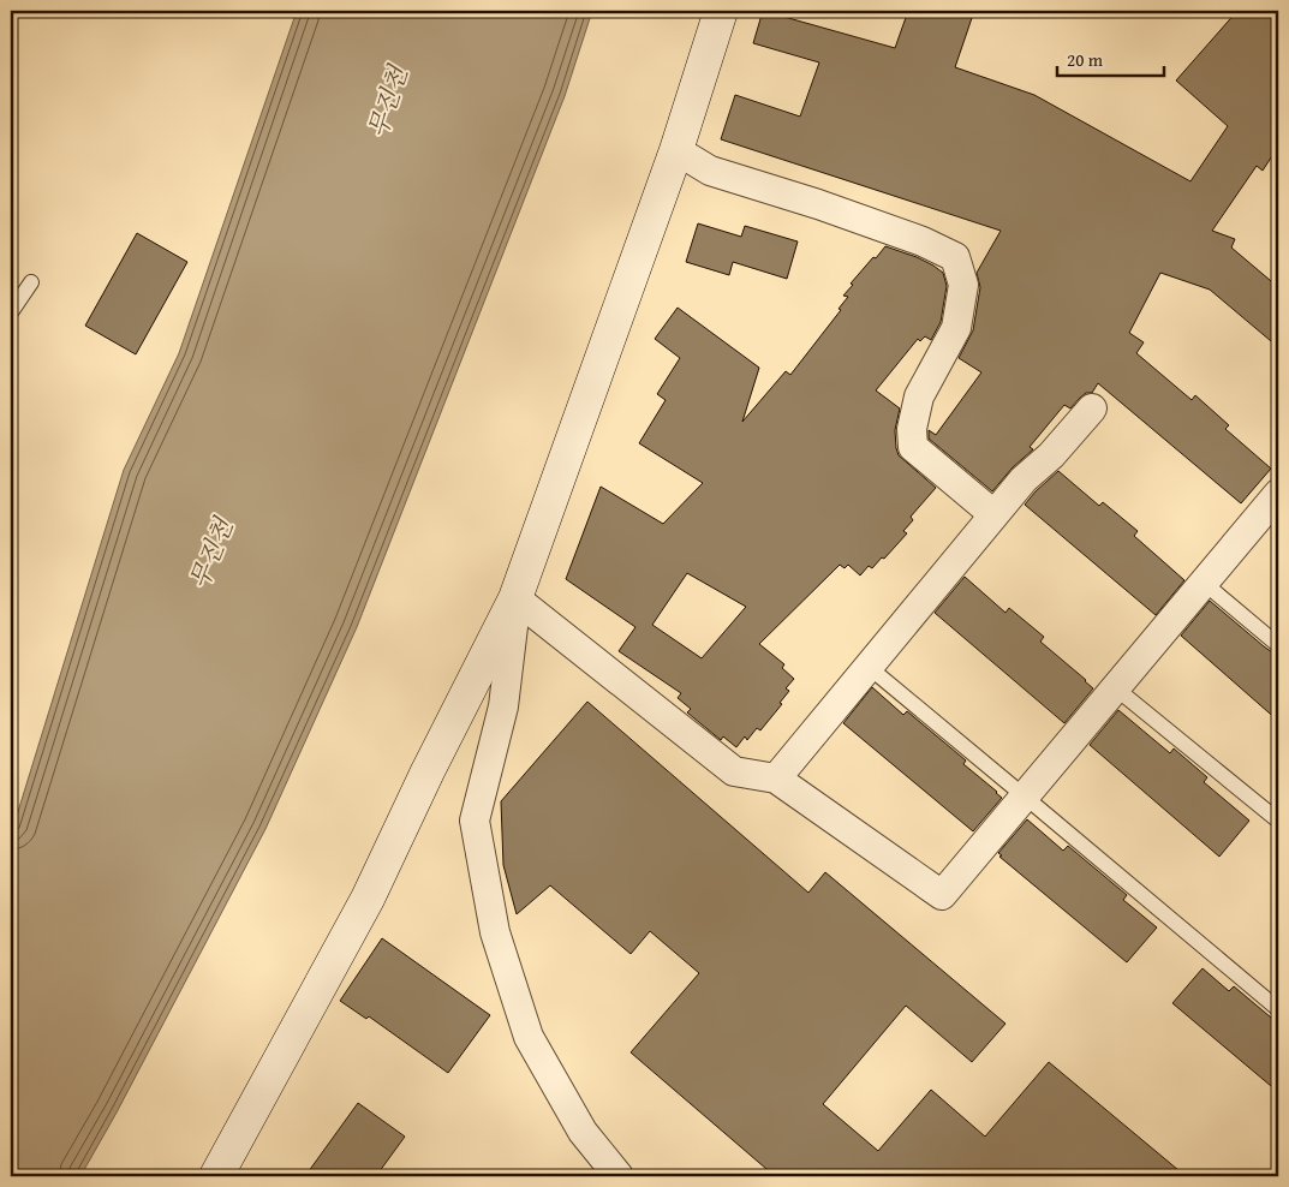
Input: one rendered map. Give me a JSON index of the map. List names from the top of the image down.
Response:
{
  "water": ["무진천"],
  "scale_bar": "20 m"
}
